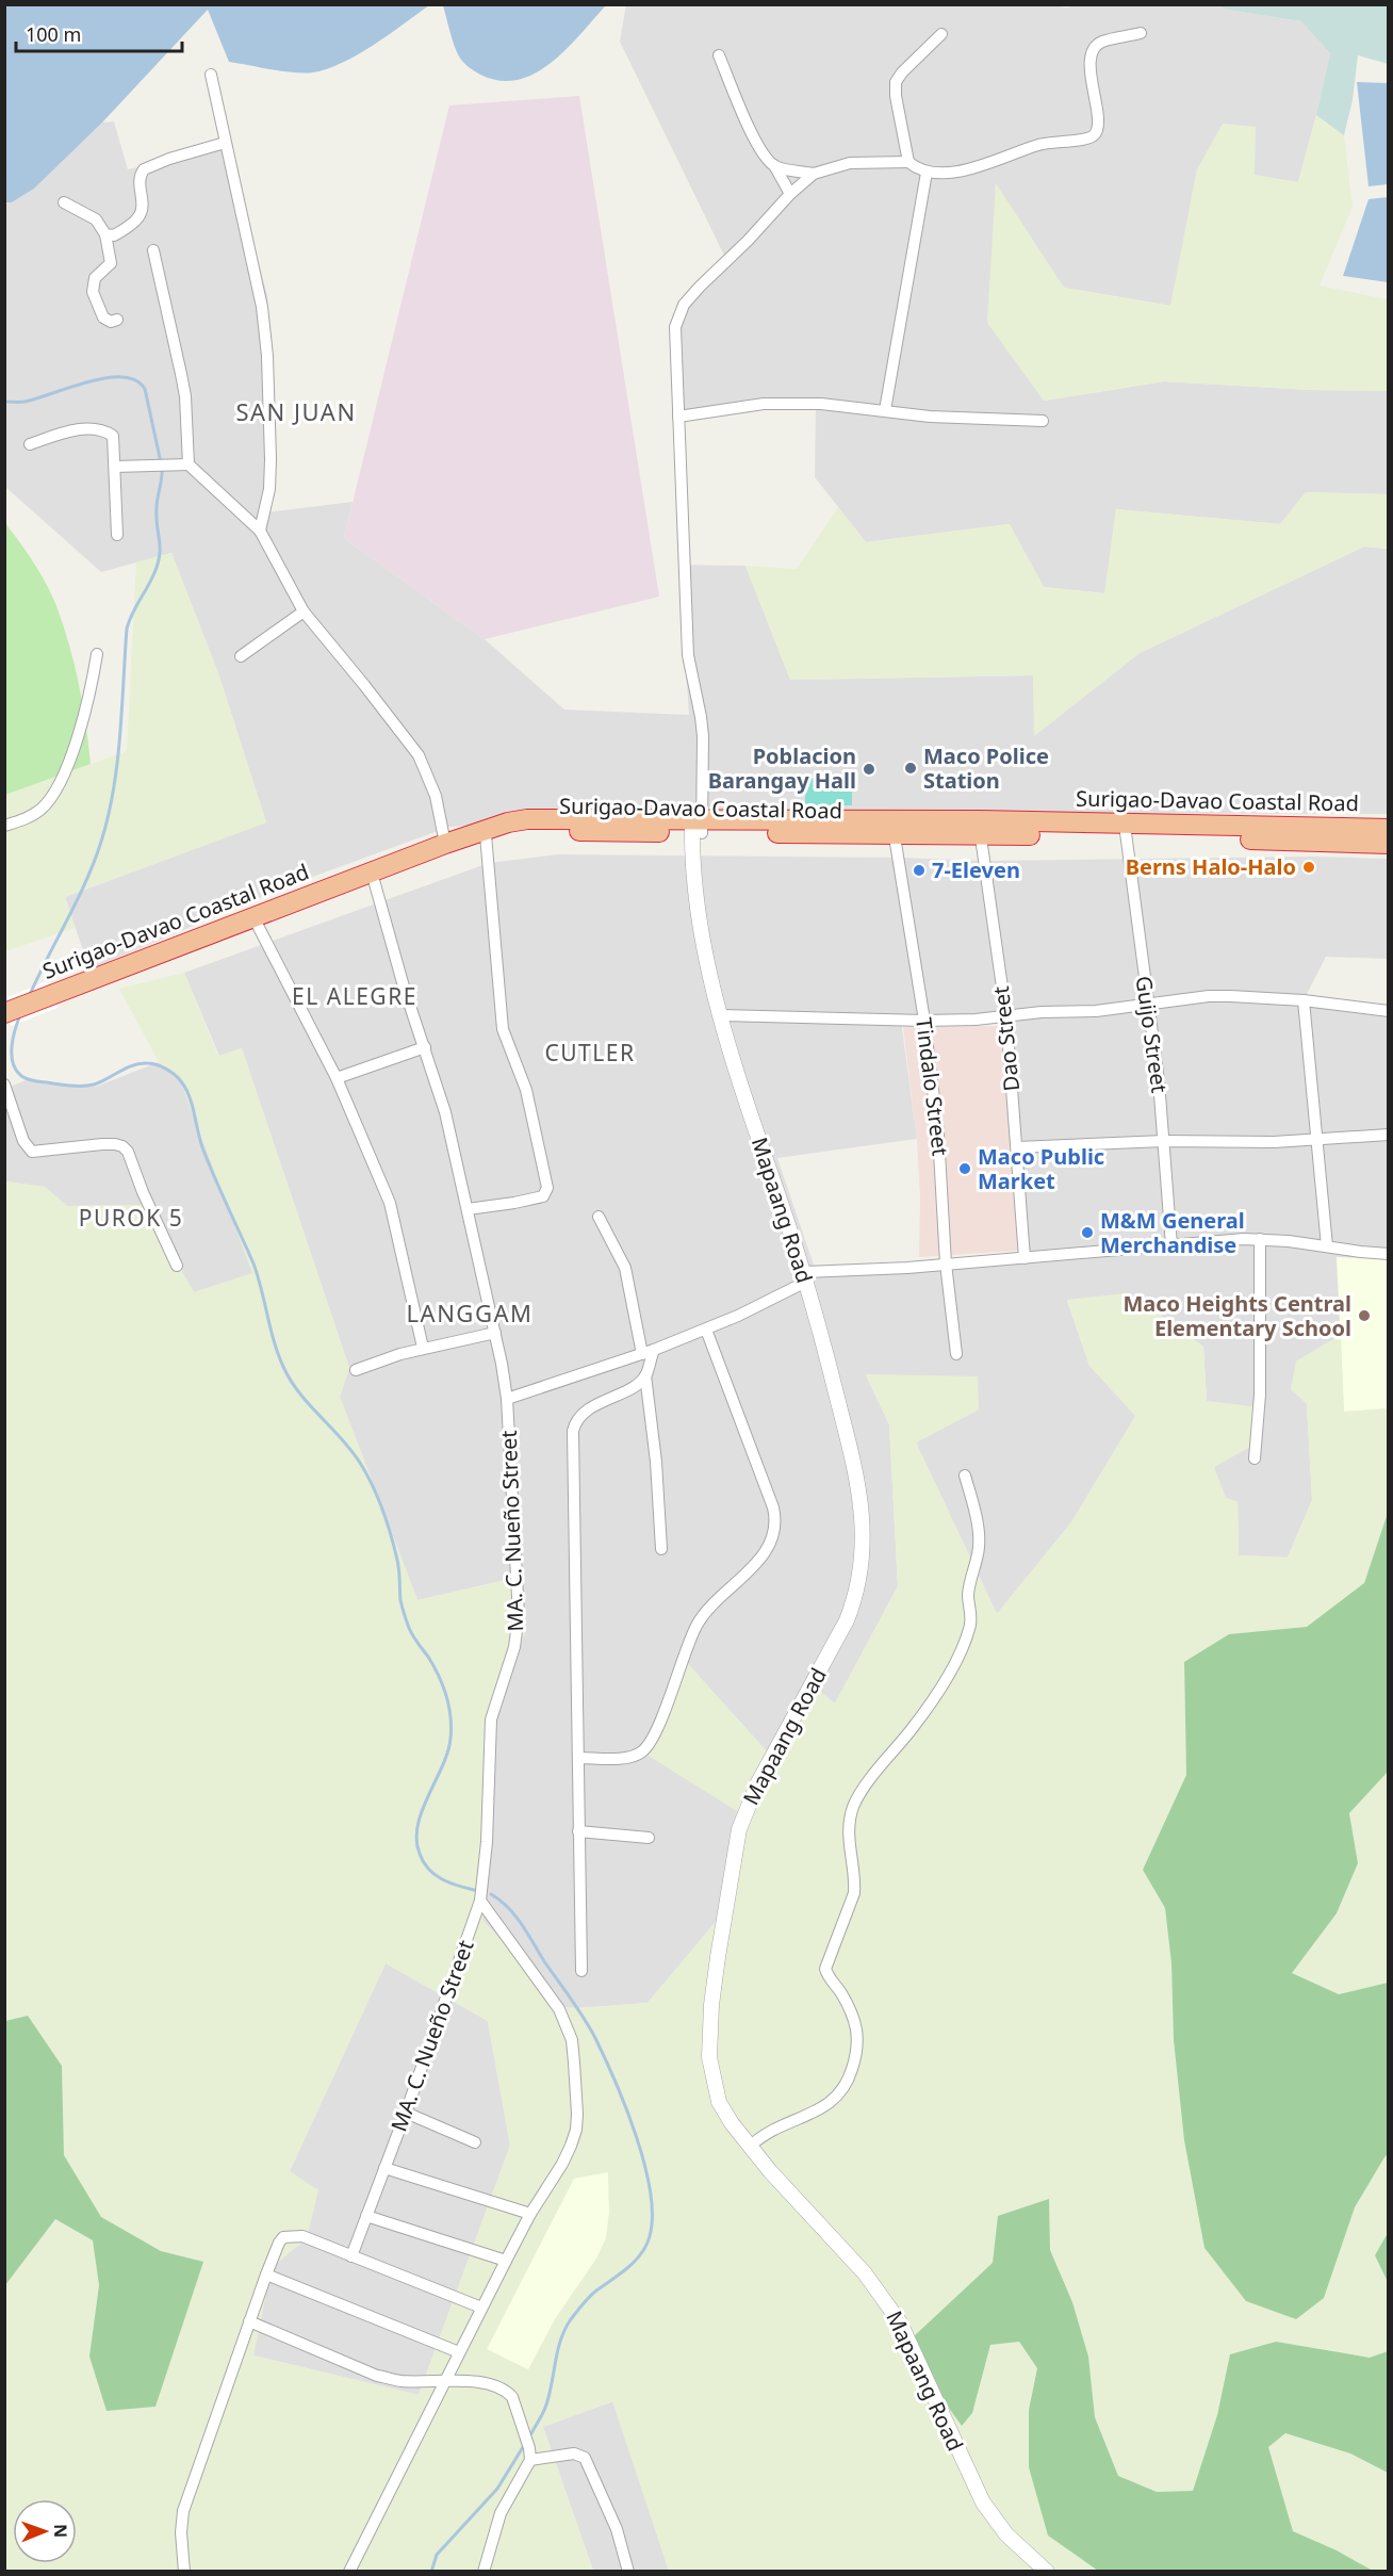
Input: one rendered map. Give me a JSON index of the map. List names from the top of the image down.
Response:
{
  "streets": {
    "highway": ["Surigao-Davao Coastal Road"],
    "street": [
      "Guijo Street",
      "Dao Street",
      "Tindalo Street",
      "Mapaang Road",
      "MA. C. Nueño Street"
    ]
  },
  "crossings": [
    ["Surigao-Davao Coastal Road", "Guijo Street"],
    ["Surigao-Davao Coastal Road", "Dao Street"],
    ["Surigao-Davao Coastal Road", "Tindalo Street"],
    ["Surigao-Davao Coastal Road", "Mapaang Road"],
    ["Surigao-Davao Coastal Road", "MA. C. Nueño Street"]
  ],
  "districts": [
    "SAN JUAN",
    "EL ALEGRE",
    "CUTLER",
    "PUROK 5",
    "LANGGAM"
  ],
  "places": [
    "Maco Police Station",
    "Poblacion Barangay Hall",
    "Berns Halo-Halo",
    "7-Eleven",
    "Maco Public Market",
    "M&M General Merchandise",
    "Maco Heights Central Elementary School"
  ],
  "scale_bar": "100 m",
  "north": "right"
}
